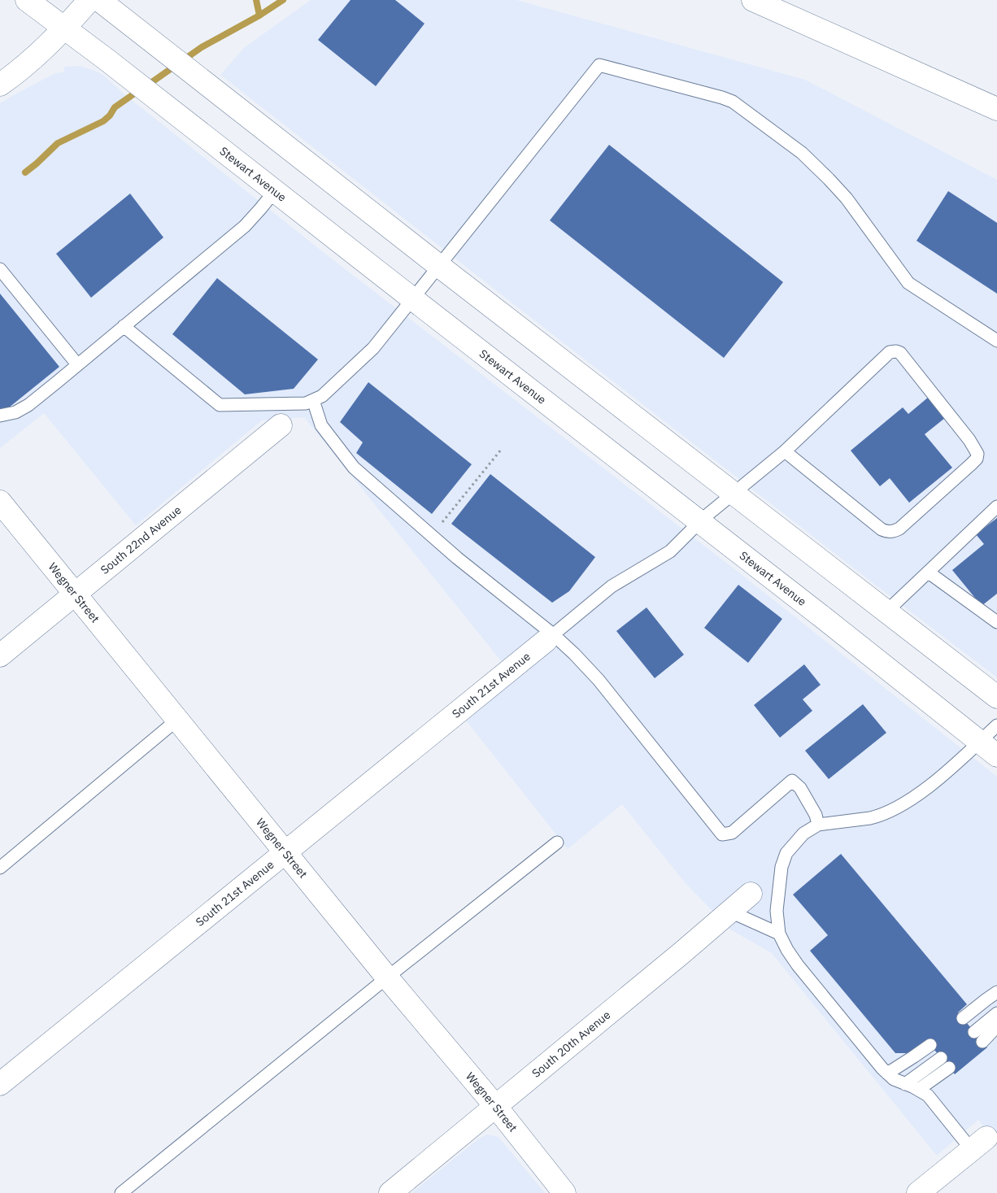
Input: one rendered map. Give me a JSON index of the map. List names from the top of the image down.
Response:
{
  "streets": {
    "main road": [
      "Stewart Avenue",
      "South 22nd Avenue",
      "Wegner Street",
      "South 21st Avenue",
      "South 20th Avenue"
    ]
  },
  "crossings": [
    ["South 22nd Avenue", "Wegner Street"],
    ["Wegner Street", "South 21st Avenue"],
    ["Wegner Street", "South 20th Avenue"]
  ]
}
